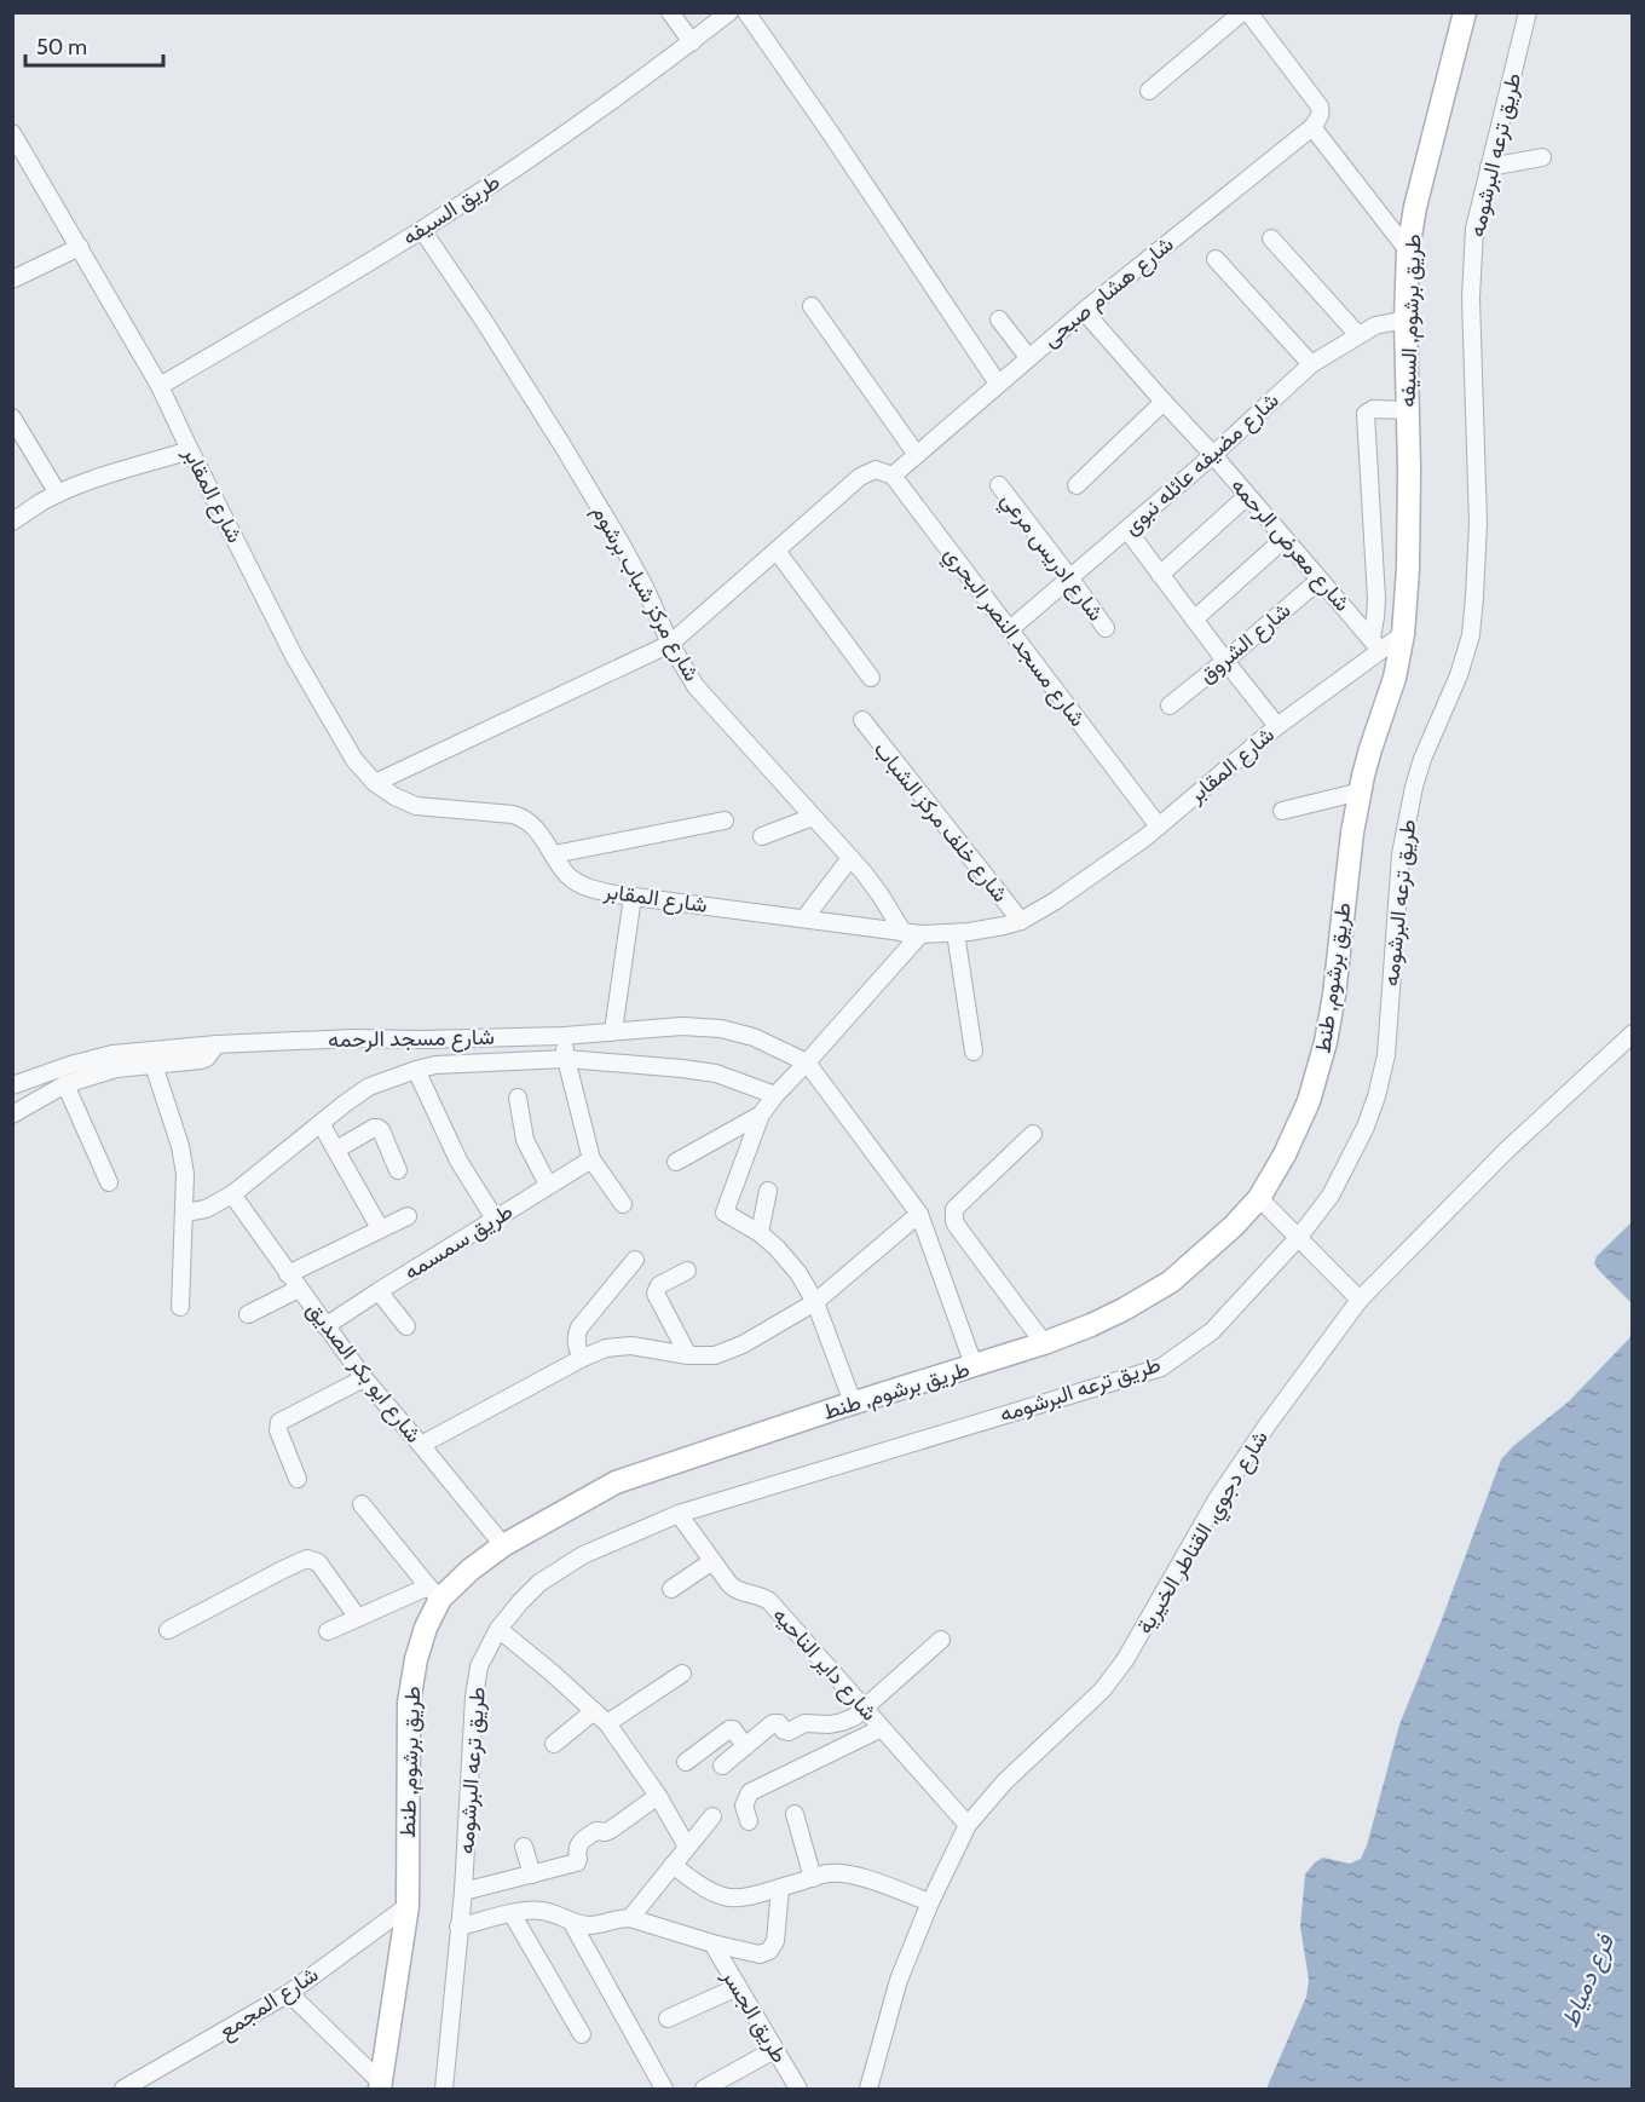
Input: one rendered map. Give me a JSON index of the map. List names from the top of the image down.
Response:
{
  "streets": {
    "main road": ["طريق برشوم, السيفه", "طريق برشوم, طنط"],
    "street": [
      "طريق ترعه البرشومه",
      "طريق السيفه",
      "شارع هشام صبحى",
      "شارع مضيفه عائله نبوى",
      "شارع المقابر",
      "شارع معرض الرحمه",
      "شارع ادريس مرعي",
      "شارع مركز شباب برشوم",
      "شارع مسجد النصر البحري",
      "شارع الشروق",
      "شارع خلف مركز الشباب",
      "شارع مسجد الرحمه",
      "طريق سمسمه",
      "شارع ابو بكر الصديق",
      "شارع دجوي, القناطر الخيرية",
      "شارع داير الناحيه",
      "شارع المجمع",
      "طريق الجسر"
    ]
  },
  "crossings": [
    ["طريق ترعه البرشومه", "شارع داير الناحيه"],
    ["طريق السيفه", "شارع المقابر"],
    ["طريق السيفه", "شارع مركز شباب برشوم"],
    ["شارع هشام صبحى", "شارع معرض الرحمه"],
    ["شارع هشام صبحى", "شارع مسجد النصر البحري"],
    ["طريق برشوم, السيفه", "شارع مضيفه عائله نبوى"],
    ["طريق برشوم, السيفه", "شارع المقابر"],
    ["طريق برشوم, السيفه", "طريق برشوم, طنط"],
    ["شارع مضيفه عائله نبوى", "شارع معرض الرحمه"],
    ["شارع مضيفه عائله نبوى", "شارع ادريس مرعي"],
    ["شارع مضيفه عائله نبوى", "شارع مسجد النصر البحري"],
    ["شارع المقابر", "شارع معرض الرحمه"],
    ["شارع المقابر", "شارع مركز شباب برشوم"],
    ["شارع المقابر", "شارع مسجد النصر البحري"],
    ["شارع المقابر", "شارع خلف مركز الشباب"],
    ["شارع المقابر", "طريق برشوم, طنط"],
    ["شارع معرض الرحمه", "شارع الشروق"],
    ["طريق برشوم, طنط", "شارع ابو بكر الصديق"],
    ["طريق برشوم, طنط", "شارع المجمع"],
    ["طريق سمسمه", "شارع ابو بكر الصديق"],
    ["شارع دجوي, القناطر الخيرية", "شارع داير الناحيه"]
  ],
  "water": ["فرع دمياط"],
  "scale_bar": "50 m"
}
